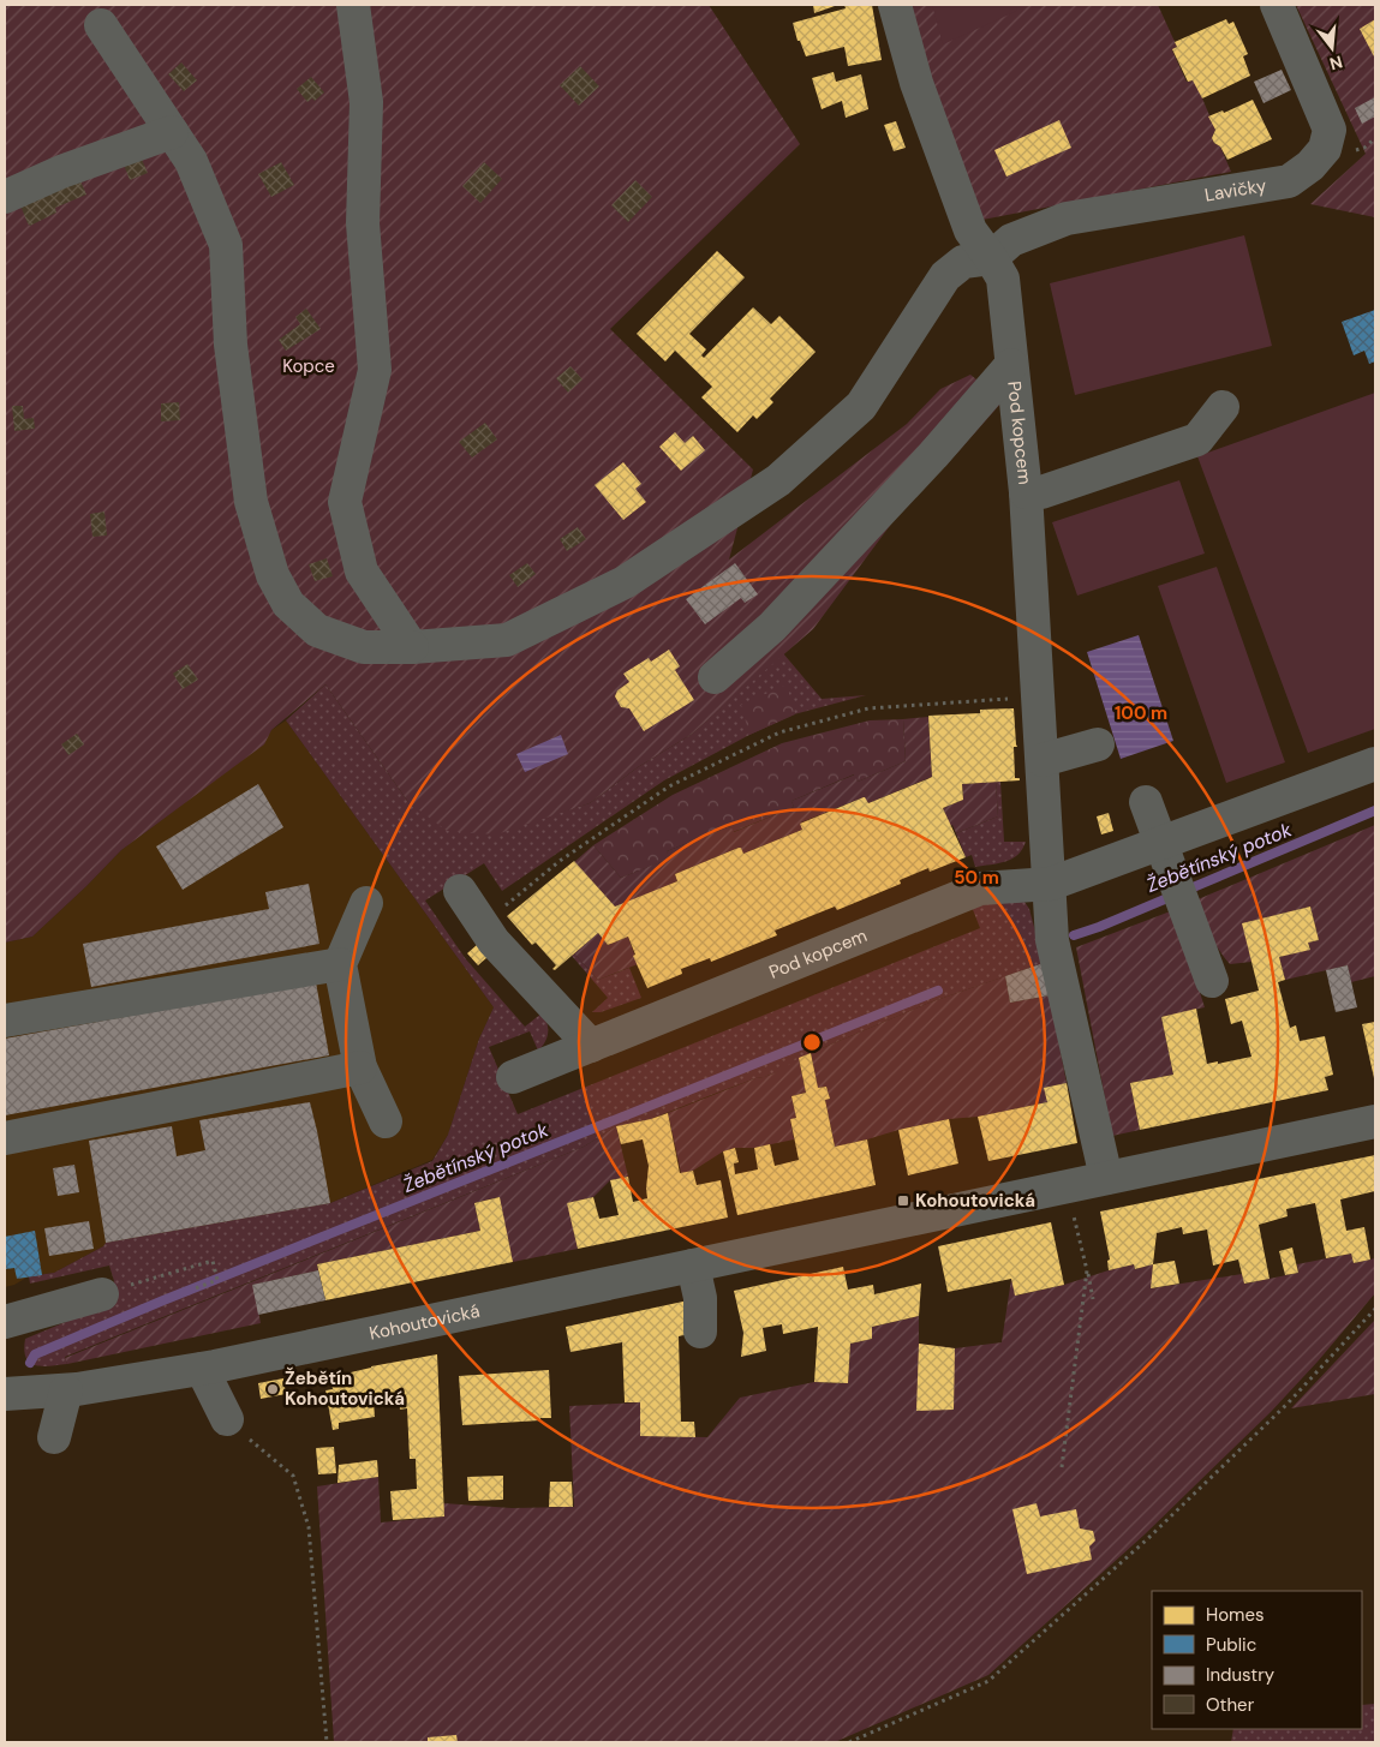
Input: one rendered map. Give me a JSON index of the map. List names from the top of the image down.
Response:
{
  "streets": {
    "street": ["Lavičky", "Pod kopcem", "Kohoutovická"]
  },
  "crossings": [
    ["Lavičky", "Pod kopcem"],
    ["Pod kopcem", "Kohoutovická"]
  ],
  "water": ["Žebětínský potok"],
  "parks": ["Kopce"],
  "places": {
    "transit": ["Kohoutovická"],
    "other": ["Žebětín Kohoutovická"]
  },
  "legend": [
    "Homes",
    "Public",
    "Industry",
    "Other"
  ],
  "north": "bottom",
  "rings": ["100 m", "50 m"]
}
